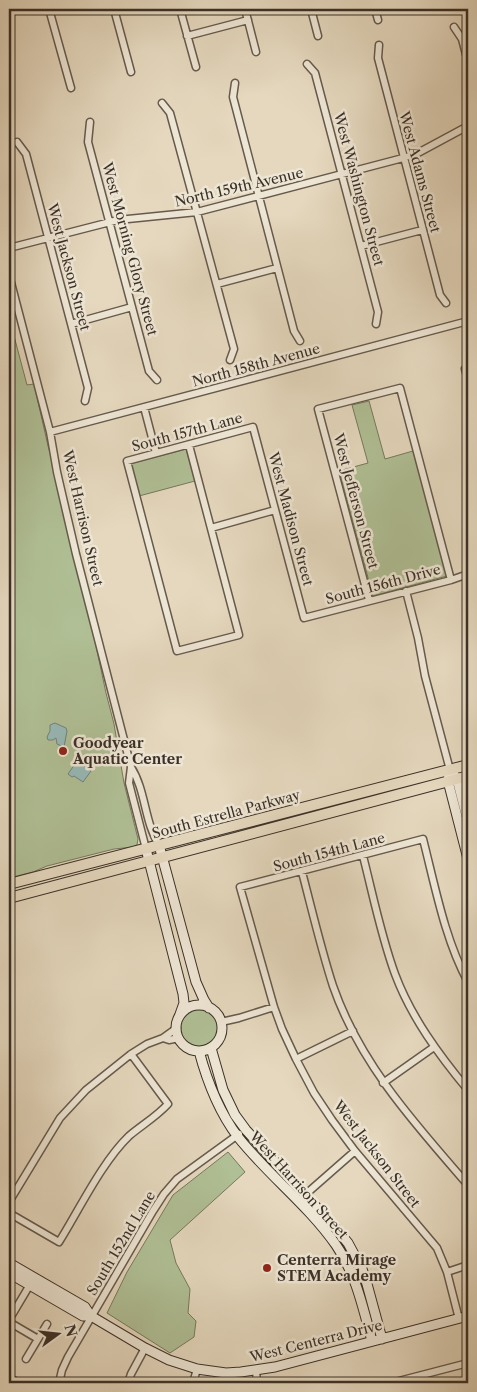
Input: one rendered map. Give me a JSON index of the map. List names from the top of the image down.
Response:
{
  "streets": {
    "main road": ["South Estrella Parkway"],
    "street": [
      "West Adams Street",
      "North 159th Avenue",
      "West Washington Street",
      "West Morning Glory Street",
      "West Jackson Street",
      "North 158th Avenue",
      "South 157th Lane",
      "West Jefferson Street",
      "West Harrison Street",
      "West Madison Street",
      "South 156th Drive",
      "South 154th Lane",
      "South 152nd Lane",
      "West Centerra Drive"
    ]
  },
  "crossings": [
    ["West Adams Street", "North 159th Avenue"],
    ["North 159th Avenue", "West Washington Street"],
    ["North 159th Avenue", "West Morning Glory Street"],
    ["North 159th Avenue", "West Jackson Street"],
    ["West Jackson Street", "South 154th Lane"],
    ["West Jackson Street", "West Centerra Drive"],
    ["North 158th Avenue", "West Harrison Street"],
    ["South 157th Lane", "West Madison Street"],
    ["West Jefferson Street", "South 156th Drive"],
    ["West Harrison Street", "South Estrella Parkway"],
    ["West Harrison Street", "South 152nd Lane"],
    ["West Harrison Street", "West Centerra Drive"],
    ["West Madison Street", "South 156th Drive"],
    ["South 152nd Lane", "West Centerra Drive"]
  ],
  "places": ["Goodyear Aquatic Center", "Centerra Mirage STEM Academy"],
  "north": "right"
}
